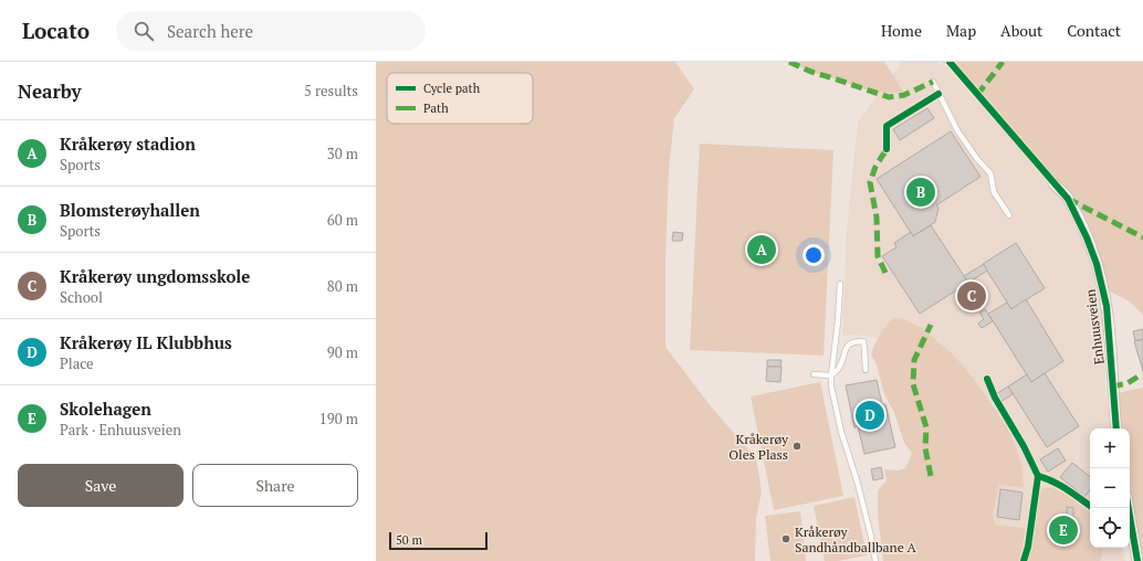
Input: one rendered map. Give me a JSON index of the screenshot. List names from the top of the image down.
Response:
{
  "streets": {
    "street": ["Enhuusveien"]
  },
  "places": ["Kråkerøy Oles Plass", "Kråkerøy Sandhåndballbane A"],
  "legend": ["Cycle path", "Path"],
  "scale_bar": "50 m",
  "page": {
    "header": "Locato",
    "search": "Search here",
    "nav": [
      "Home",
      "Map",
      "About",
      "Contact"
    ],
    "heading": ["Nearby", "5 results"],
    "list": [
      {
        "mark": "A",
        "name": "Kråkerøy stadion",
        "note": "Sports",
        "value": "30 m"
      },
      {
        "mark": "B",
        "name": "Blomsterøyhallen",
        "note": "Sports",
        "value": "60 m"
      },
      {
        "mark": "C",
        "name": "Kråkerøy ungdomsskole",
        "note": "School",
        "value": "80 m"
      },
      {
        "mark": "D",
        "name": "Kråkerøy IL Klubbhus",
        "note": "Place",
        "value": "90 m"
      },
      {
        "mark": "E",
        "name": "Skolehagen",
        "note": "Park · Enhuusveien",
        "value": "190 m"
      }
    ],
    "pins": [
      "B",
      "A",
      "C",
      "D",
      "E"
    ],
    "map_buttons": ["+", "−"],
    "buttons": ["Save", "Share"],
    "scale": "50 m"
  }
}
